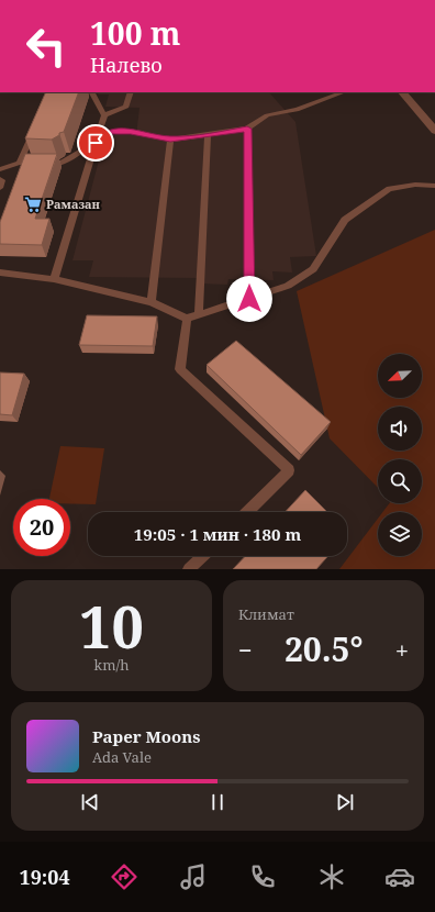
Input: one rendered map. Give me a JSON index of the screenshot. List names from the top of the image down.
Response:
{
  "places": {
    "supermarket": ["Рамазан"]
  },
  "north": "bottom left",
  "page": {
    "turn": ["100 m", "Налево"],
    "limit": "20",
    "trip": "19:05 · 1 мин · 180 m",
    "tile": [
      ["10", "km/h"],
      "Климат"
    ],
    "heat": ["−", "20.5°", "+"],
    "song": ["Paper Moons", "Ada Vale"],
    "tabs": "19:04"
  }
}
